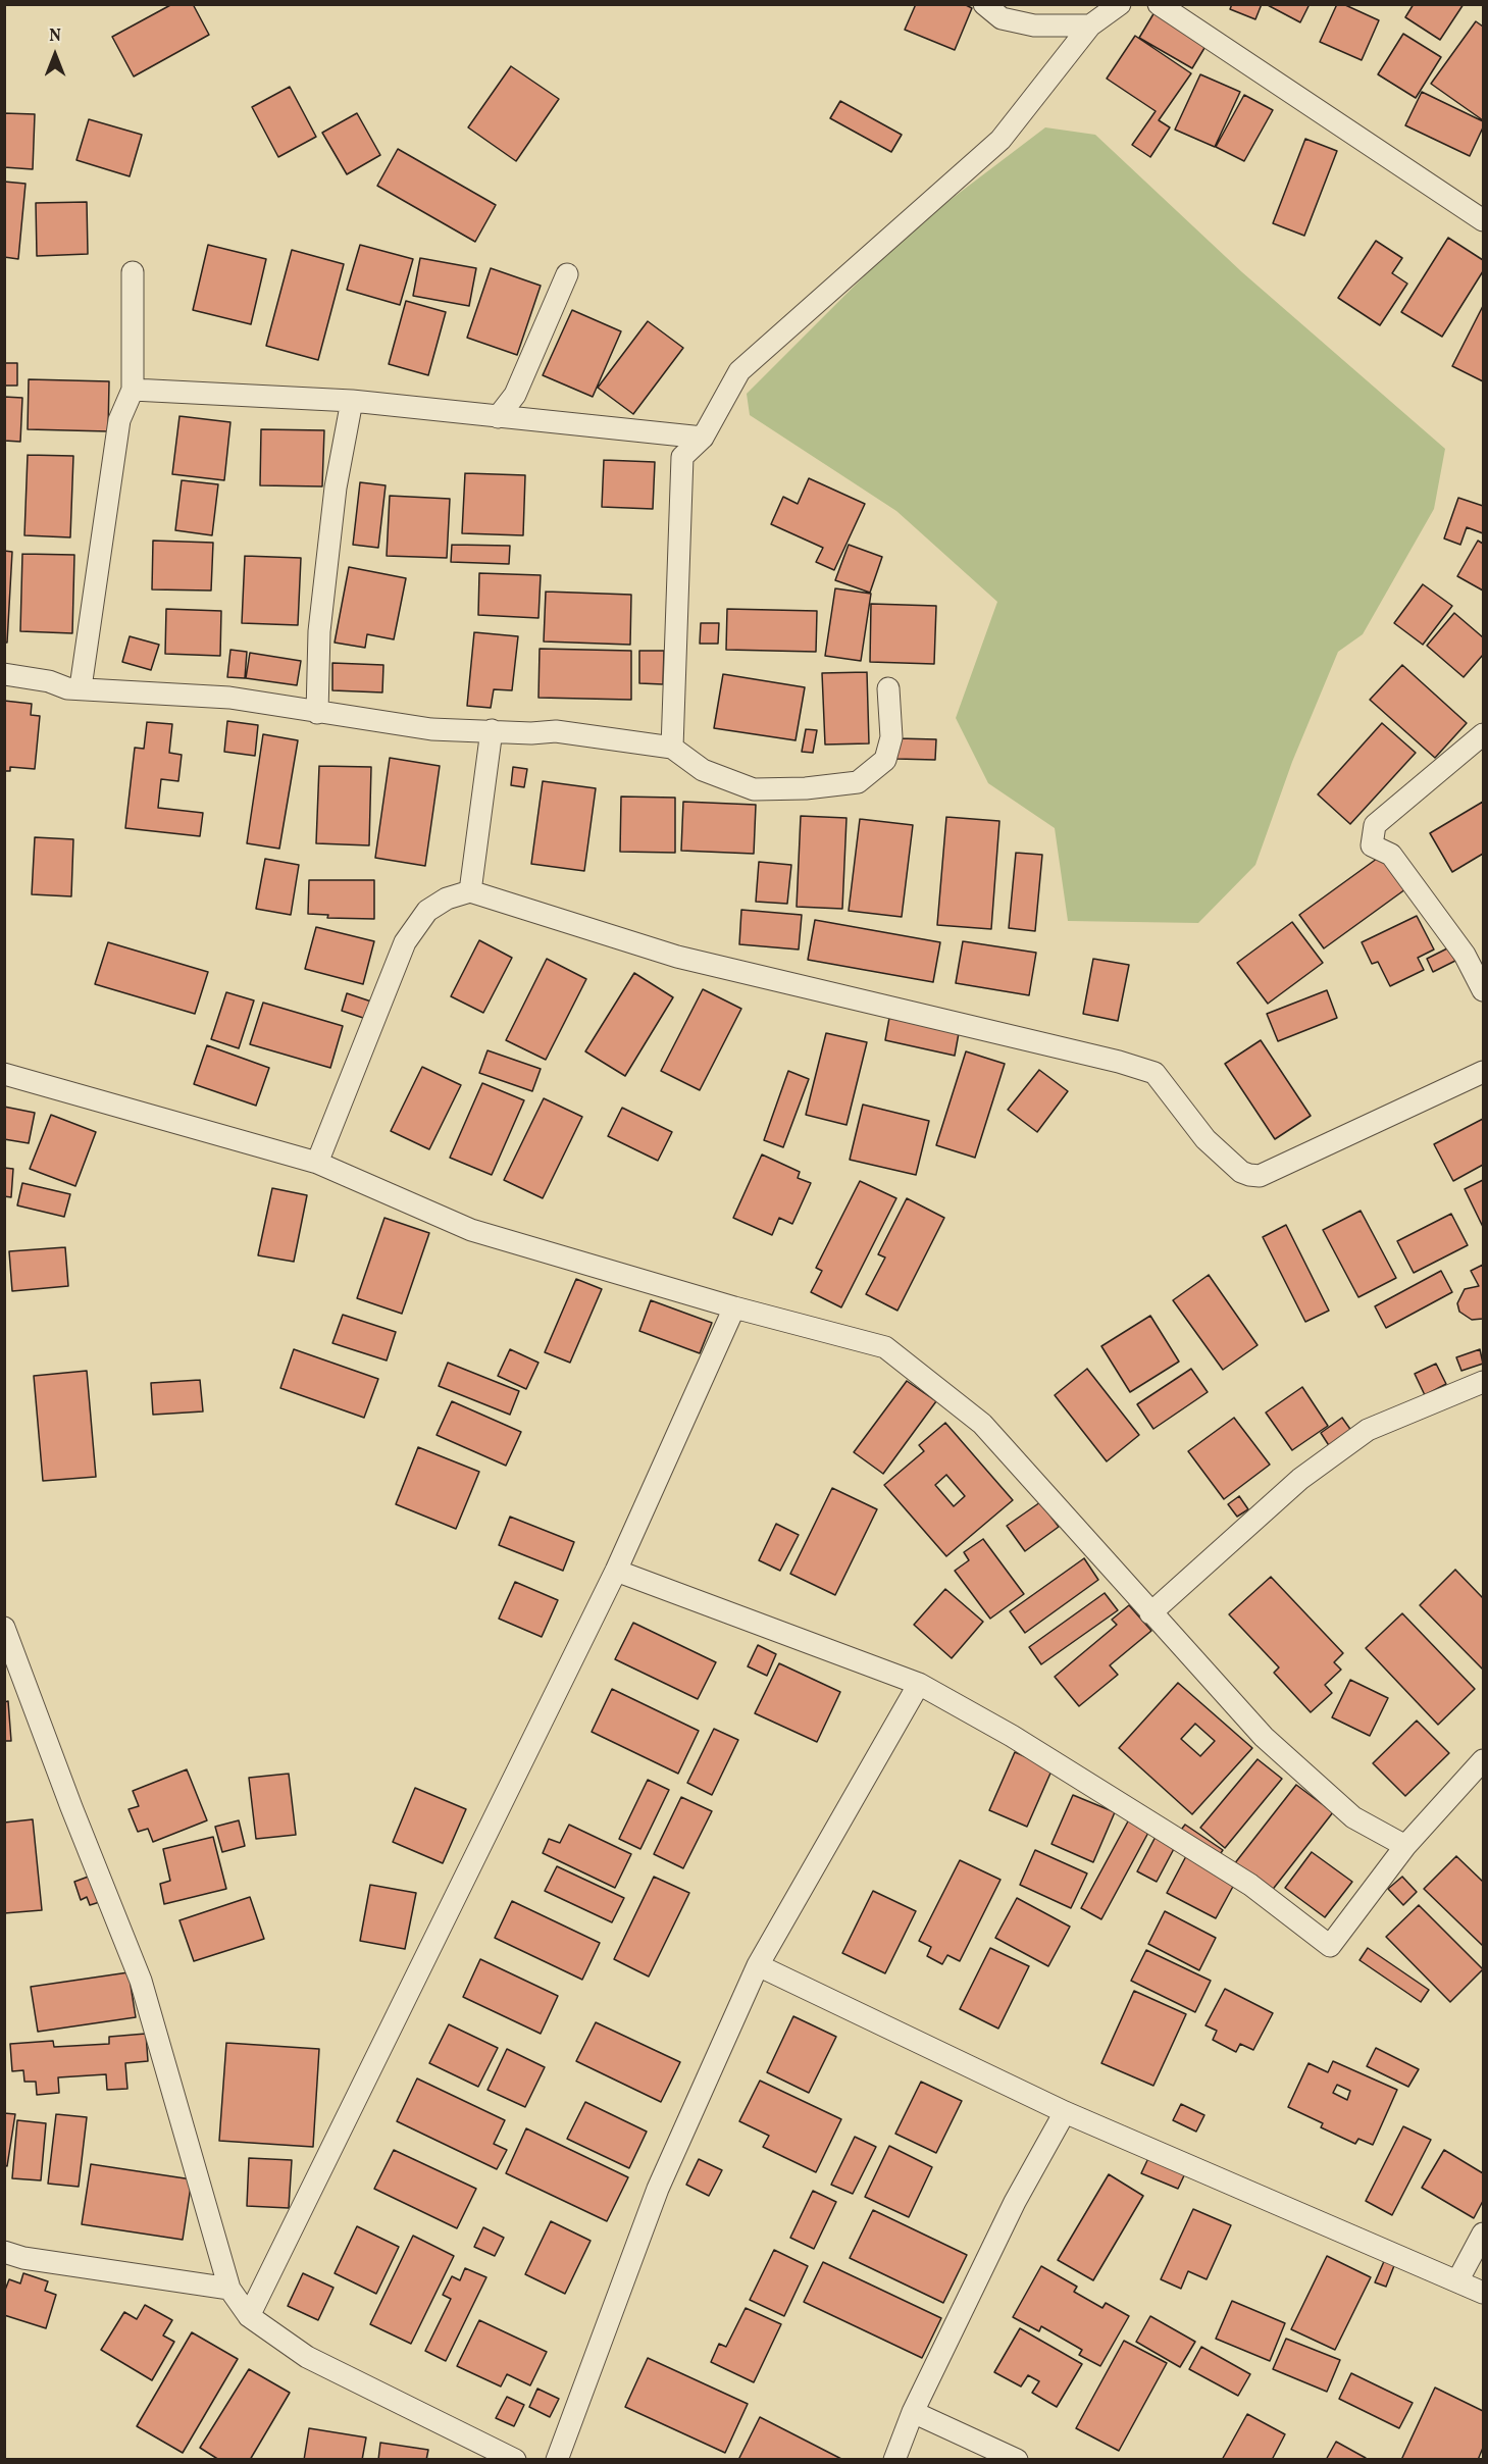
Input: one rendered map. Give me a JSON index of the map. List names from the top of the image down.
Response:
{
  "north": "top"
}
